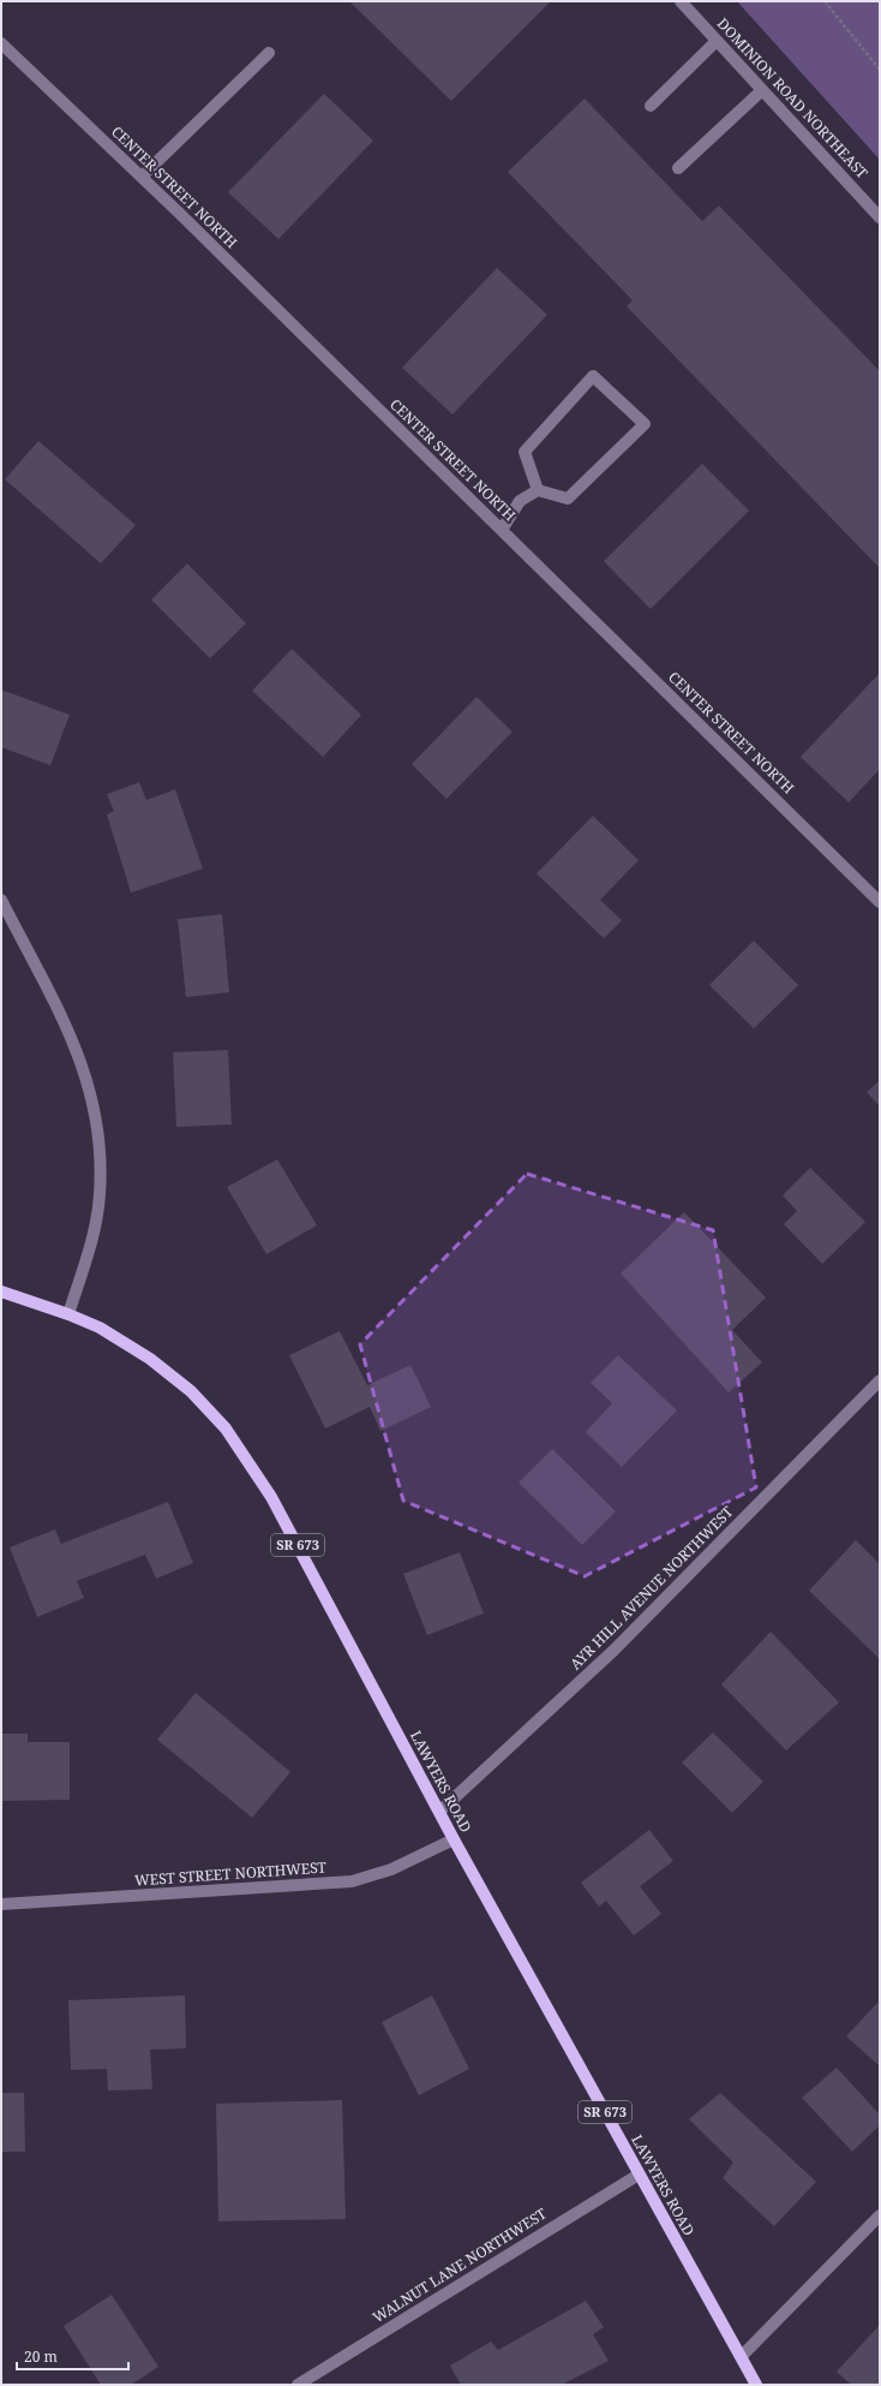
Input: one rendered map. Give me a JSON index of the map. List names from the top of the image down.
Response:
{
  "streets": {
    "main road": ["SR 673", "LAWYERS ROAD"],
    "street": [
      "DOMINION ROAD NORTHEAST",
      "CENTER STREET NORTH",
      "AYR HILL AVENUE NORTHWEST",
      "WEST STREET NORTHWEST",
      "WALNUT LANE NORTHWEST"
    ]
  },
  "crossings": [
    ["AYR HILL AVENUE NORTHWEST", "LAWYERS ROAD"],
    ["LAWYERS ROAD", "WEST STREET NORTHWEST"],
    ["LAWYERS ROAD", "WALNUT LANE NORTHWEST"]
  ],
  "scale_bar": "20 m"
}
